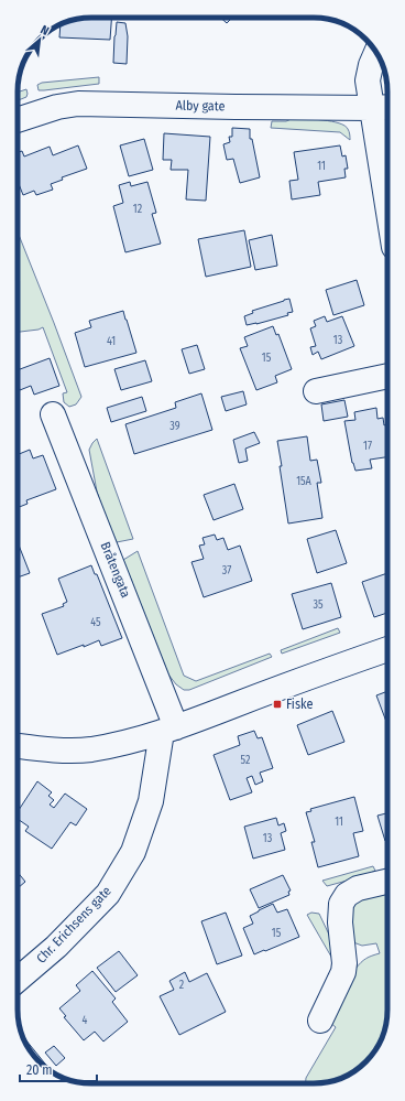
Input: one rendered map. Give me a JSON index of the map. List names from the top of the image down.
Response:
{
  "streets": {
    "street": ["Alby gate", "Bråtengata", "Chr. Erichsens gate"]
  },
  "crossings": [
    ["Bråtengata", "Chr. Erichsens gate"]
  ],
  "places": {
    "transit": ["Fiske"]
  },
  "house_numbers": [
    "11",
    "12",
    "13",
    "41",
    "15",
    "39",
    "17",
    "15A",
    "37",
    "35",
    "45",
    "52",
    "11",
    "13",
    "15",
    "2",
    "4"
  ],
  "scale_bar": "20 m",
  "north": "top right"
}
